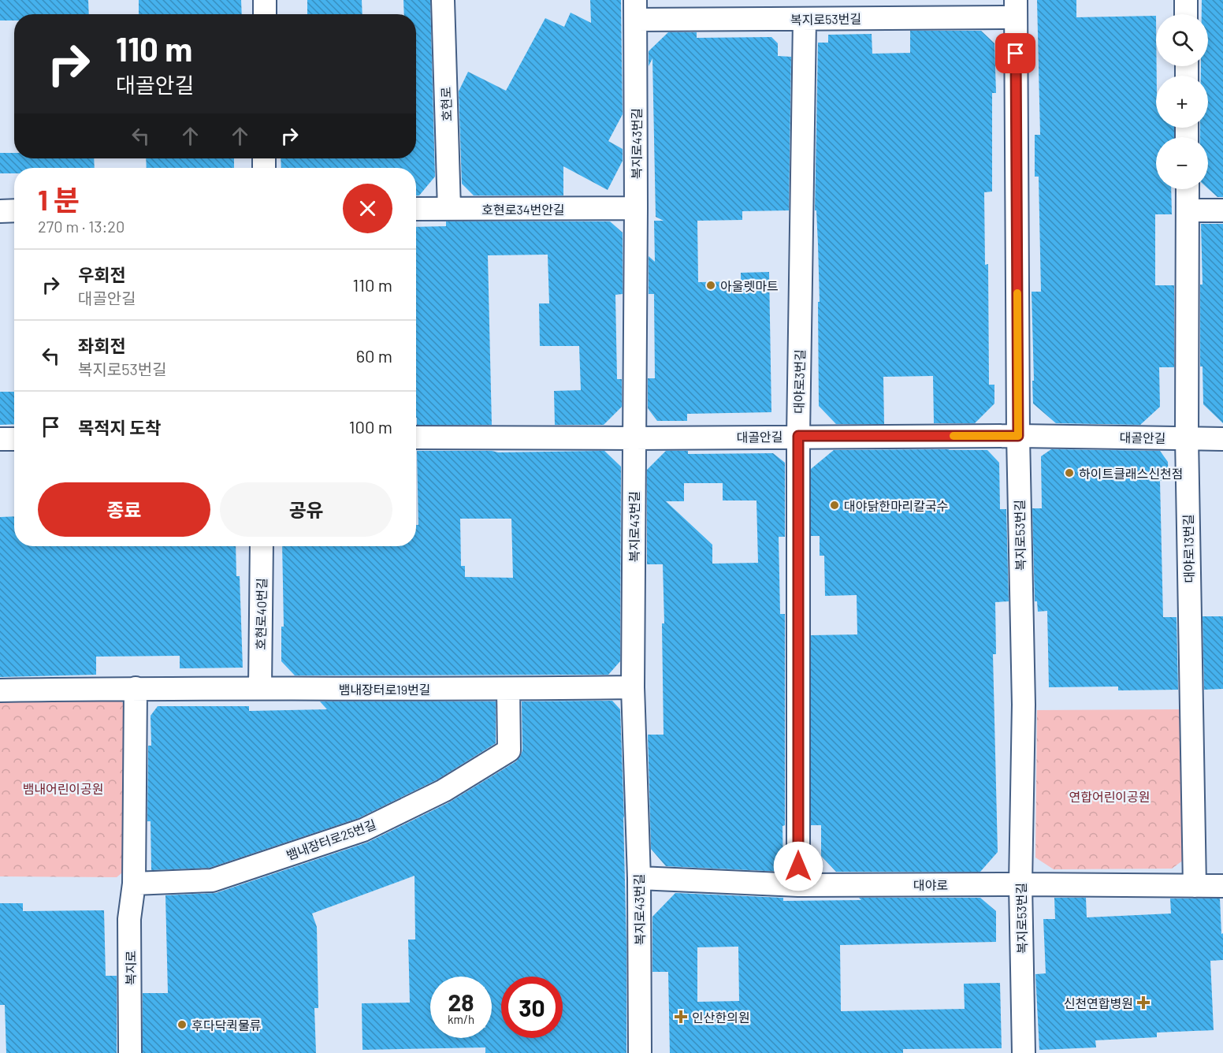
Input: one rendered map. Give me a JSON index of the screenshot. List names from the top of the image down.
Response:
{
  "streets": {
    "street": [
      "복지로53번길",
      "호현로",
      "복지로43번길",
      "호현로34번안길",
      "대야로3번길",
      "대골안길",
      "대야로13번길",
      "호현로40번길",
      "뱀내장터로19번길",
      "뱀내장터로25번길",
      "대야로",
      "복지로"
    ]
  },
  "crossings": [
    ["복지로53번길", "복지로43번길"],
    ["복지로53번길", "대야로3번길"],
    ["복지로53번길", "대골안길"],
    ["복지로53번길", "대야로"],
    ["호현로", "호현로34번안길"],
    ["복지로43번길", "호현로34번안길"],
    ["복지로43번길", "대골안길"],
    ["복지로43번길", "뱀내장터로19번길"],
    ["복지로43번길", "대야로"],
    ["대야로3번길", "대골안길"],
    ["대야로3번길", "대야로"],
    ["대골안길", "대야로13번길"],
    ["대야로13번길", "대야로"],
    ["호현로40번길", "뱀내장터로19번길"],
    ["뱀내장터로19번길", "뱀내장터로25번길"],
    ["뱀내장터로25번길", "복지로"]
  ],
  "parks": ["뱀내어린이공원", "연합어린이공원"],
  "places": {
    "other": [
      "아울렛마트",
      "하이트클래스신천점",
      "대야닭한마리칼국수",
      "후다닥퀵물류"
    ],
    "health": ["신천연합병원", "인산한의원"]
  },
  "page": {
    "map_buttons": ["+", "−"],
    "turn": ["110 m", "대골안길"],
    "heading": ["1 분", "270 m · 13:20"],
    "list": [
      {
        "name": "우회전",
        "note": "대골안길",
        "value": "110 m"
      },
      {
        "name": "좌회전",
        "note": "복지로53번길",
        "value": "60 m"
      },
      {
        "name": "목적지 도착",
        "value": "100 m"
      }
    ],
    "buttons": ["종료", "공유"],
    "speed": "28 km/h",
    "limit": "30"
  }
}
